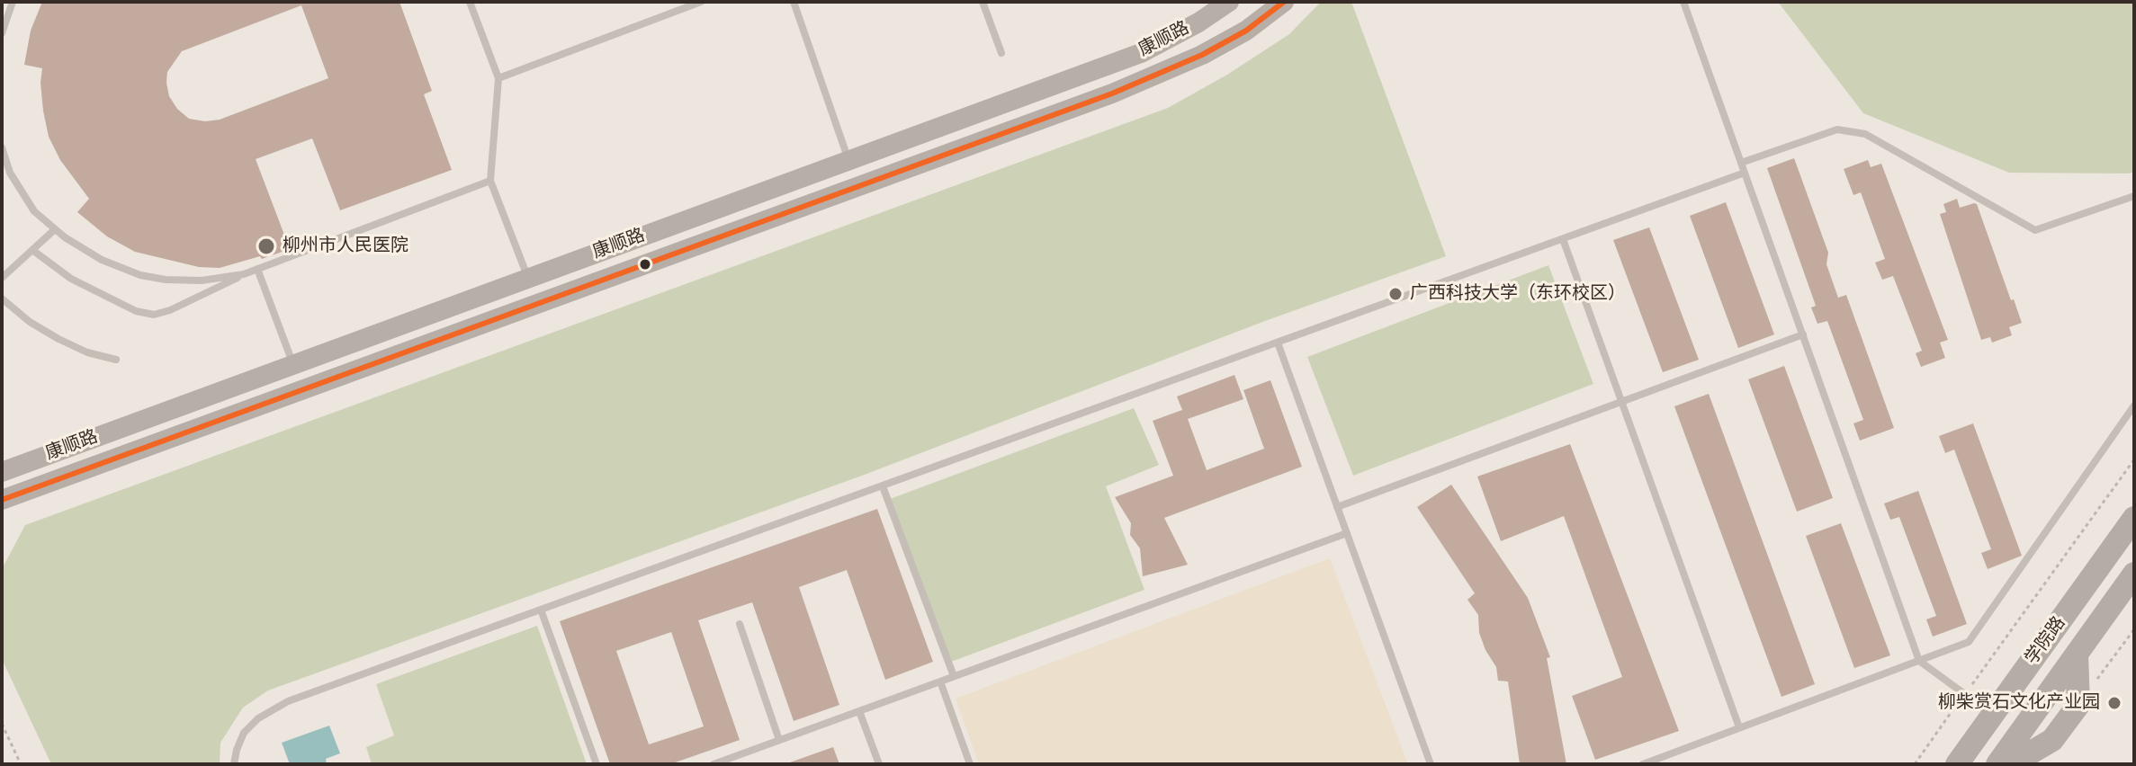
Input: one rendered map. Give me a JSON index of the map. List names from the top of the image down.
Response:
{
  "streets": {
    "main road": ["康顺路", "学院路"]
  },
  "places": ["柳州市人民医院", "广西科技大学（东环校区）", "柳柴赏石文化产业园"]
}
